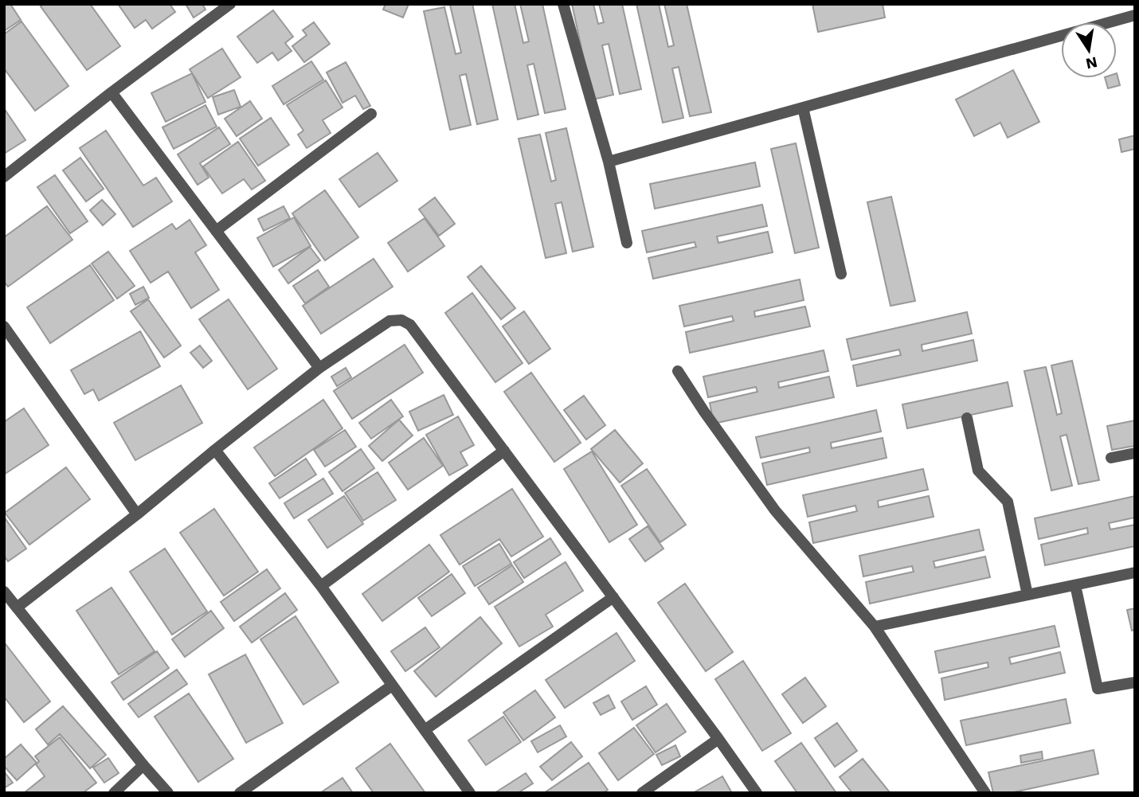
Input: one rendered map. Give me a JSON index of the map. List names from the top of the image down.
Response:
{
  "north": "bottom"
}
